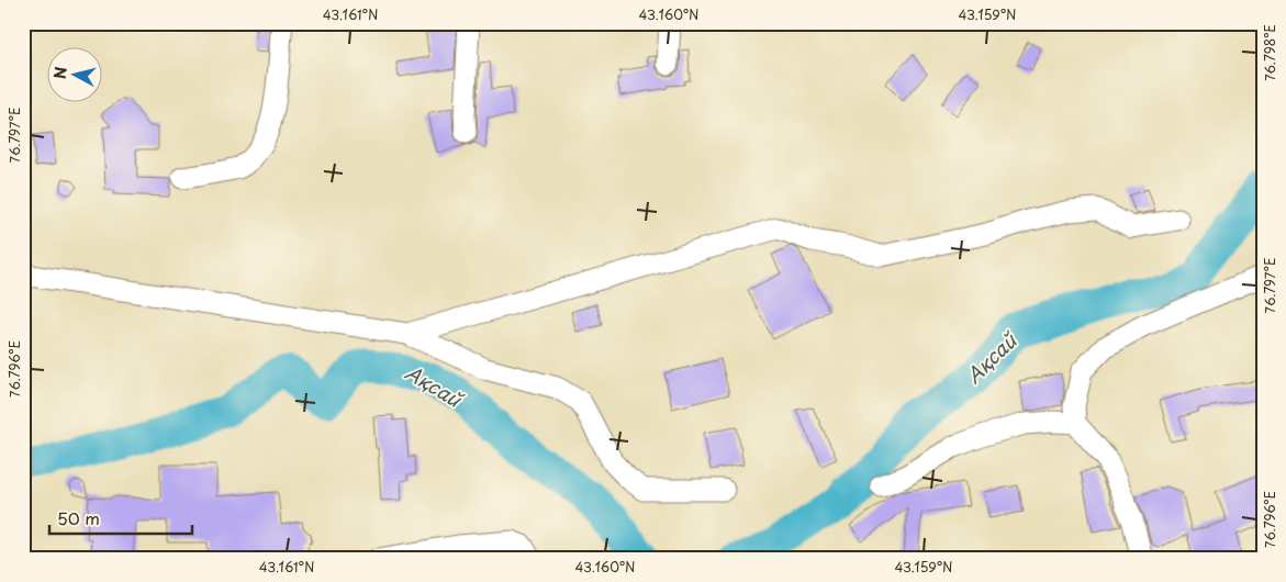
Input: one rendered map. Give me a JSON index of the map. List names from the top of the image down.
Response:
{
  "water": ["Ақсай"],
  "scale_bar": "50 m",
  "north": "left",
  "coordinates": [
    "43.161°N",
    "43.160°N",
    "43.159°N",
    "76.798°E",
    "76.797°E",
    "76.796°E"
  ]
}
